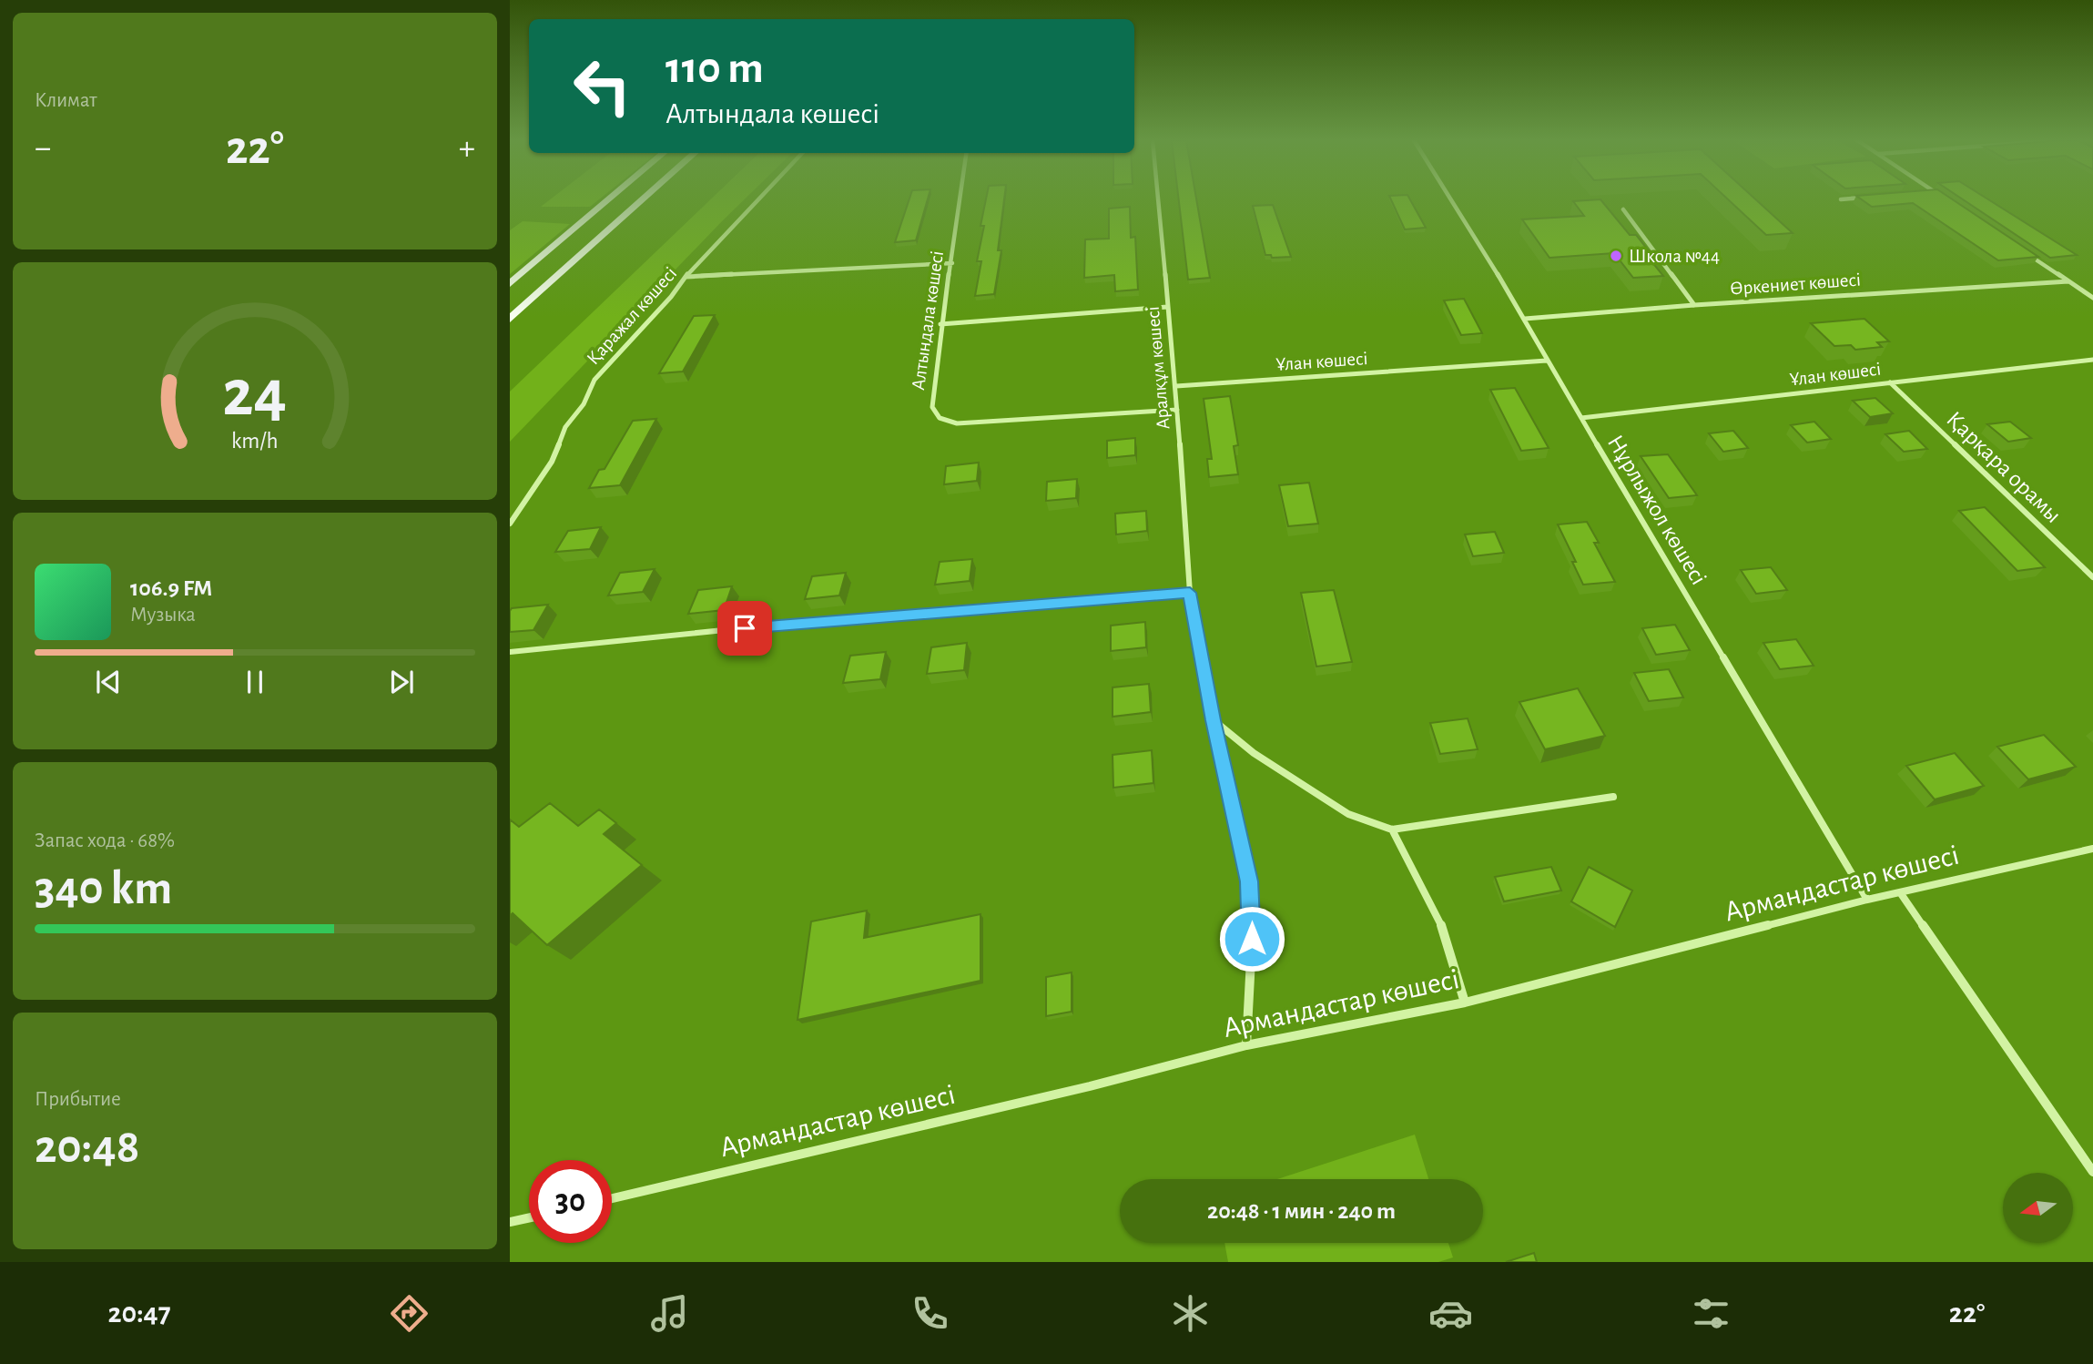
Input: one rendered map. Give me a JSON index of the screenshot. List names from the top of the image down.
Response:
{
  "streets": {
    "street": [
      "Өркениет көшесі",
      "Қаражал көшесі",
      "Алтындала көшесі",
      "Ұлан көшесі",
      "Аралқұм көшесі",
      "Қарқара орамы",
      "Нұрлыжол көшесі",
      "Армандастар көшесі"
    ]
  },
  "crossings": [
    ["Өркениет көшесі", "Нұрлыжол көшесі"],
    ["Алтындала көшесі", "Аралқұм көшесі"],
    ["Ұлан көшесі", "Аралқұм көшесі"],
    ["Ұлан көшесі", "Қарқара орамы"],
    ["Ұлан көшесі", "Нұрлыжол көшесі"],
    ["Аралқұм көшесі", "Армандастар көшесі"],
    ["Нұрлыжол көшесі", "Армандастар көшесі"]
  ],
  "places": ["Школа №44"],
  "north": "left",
  "page": {
    "tile": [
      "Климат",
      ["Запас хода · 68%", "340 km"],
      ["Прибытие", "20:48"]
    ],
    "turn": ["110 m", "Алтындала көшесі"],
    "heat": ["−", "22°", "+"],
    "song": ["106.9 FM", "Музыка"],
    "limit": "30",
    "trip": "20:48 · 1 мин · 240 m",
    "tabs": ["20:47", "22°"],
    "gauge": ["24", "km/h"]
  }
}
